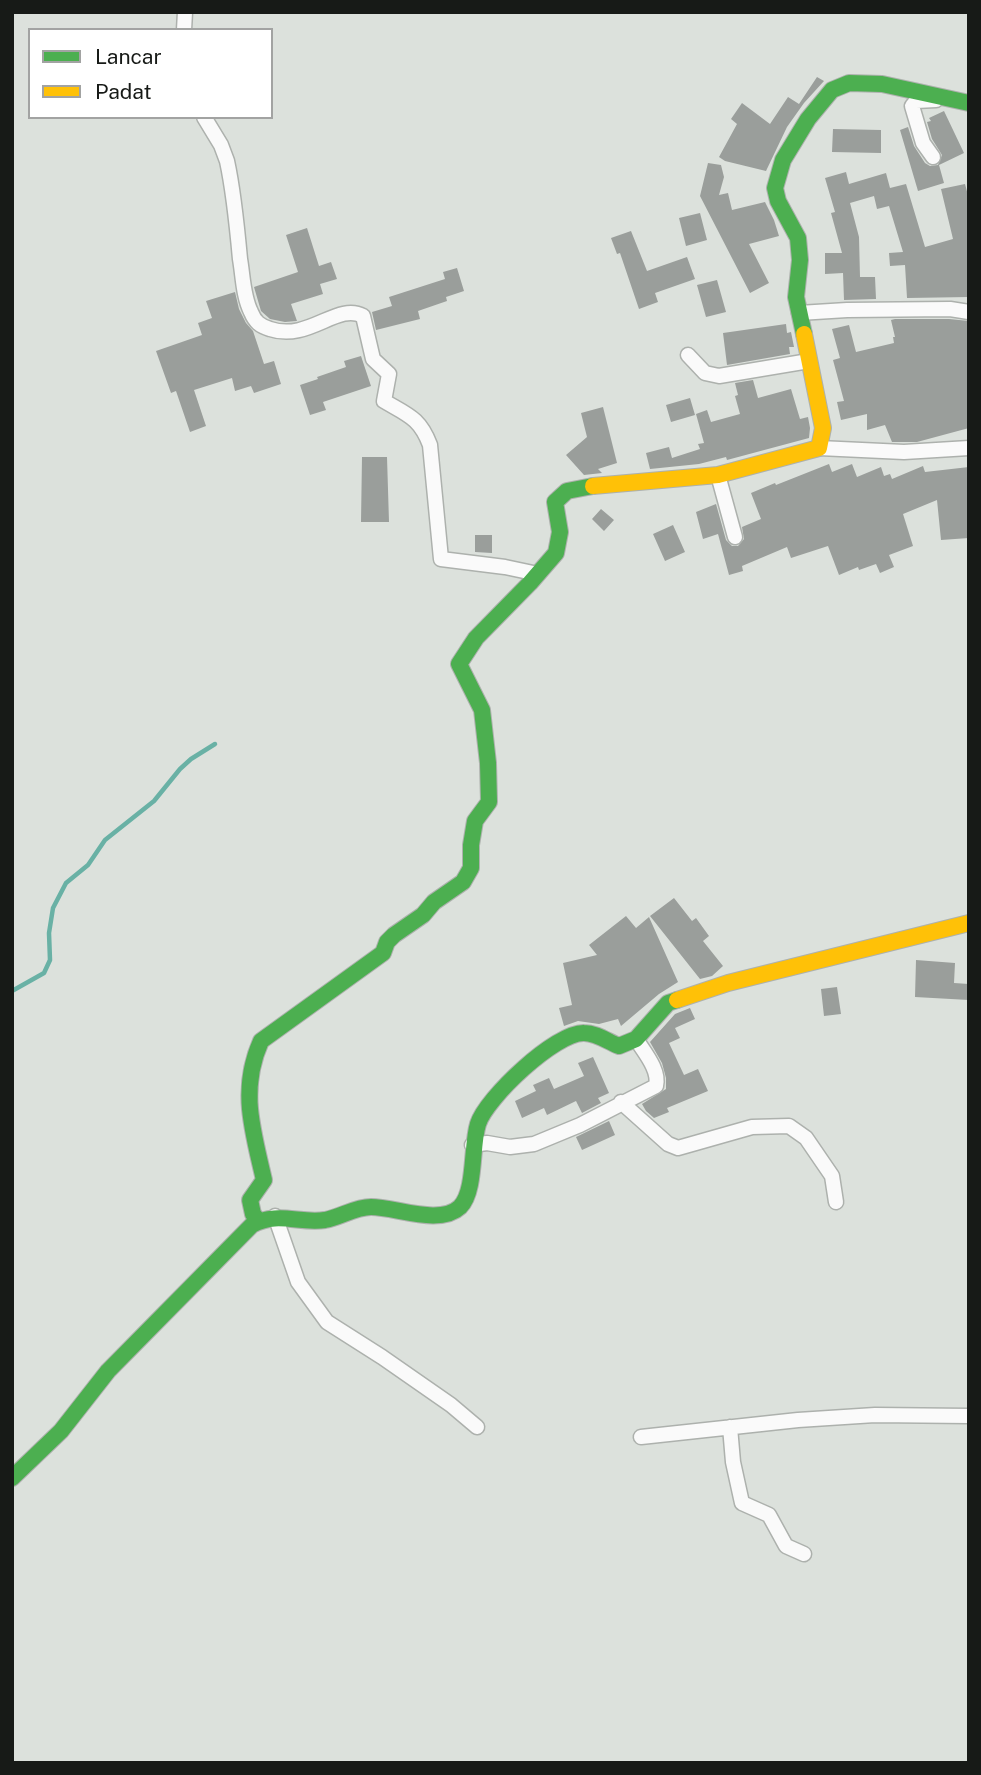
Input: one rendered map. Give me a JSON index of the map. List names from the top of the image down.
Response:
{
  "legend": ["Lancar", "Padat"]
}
